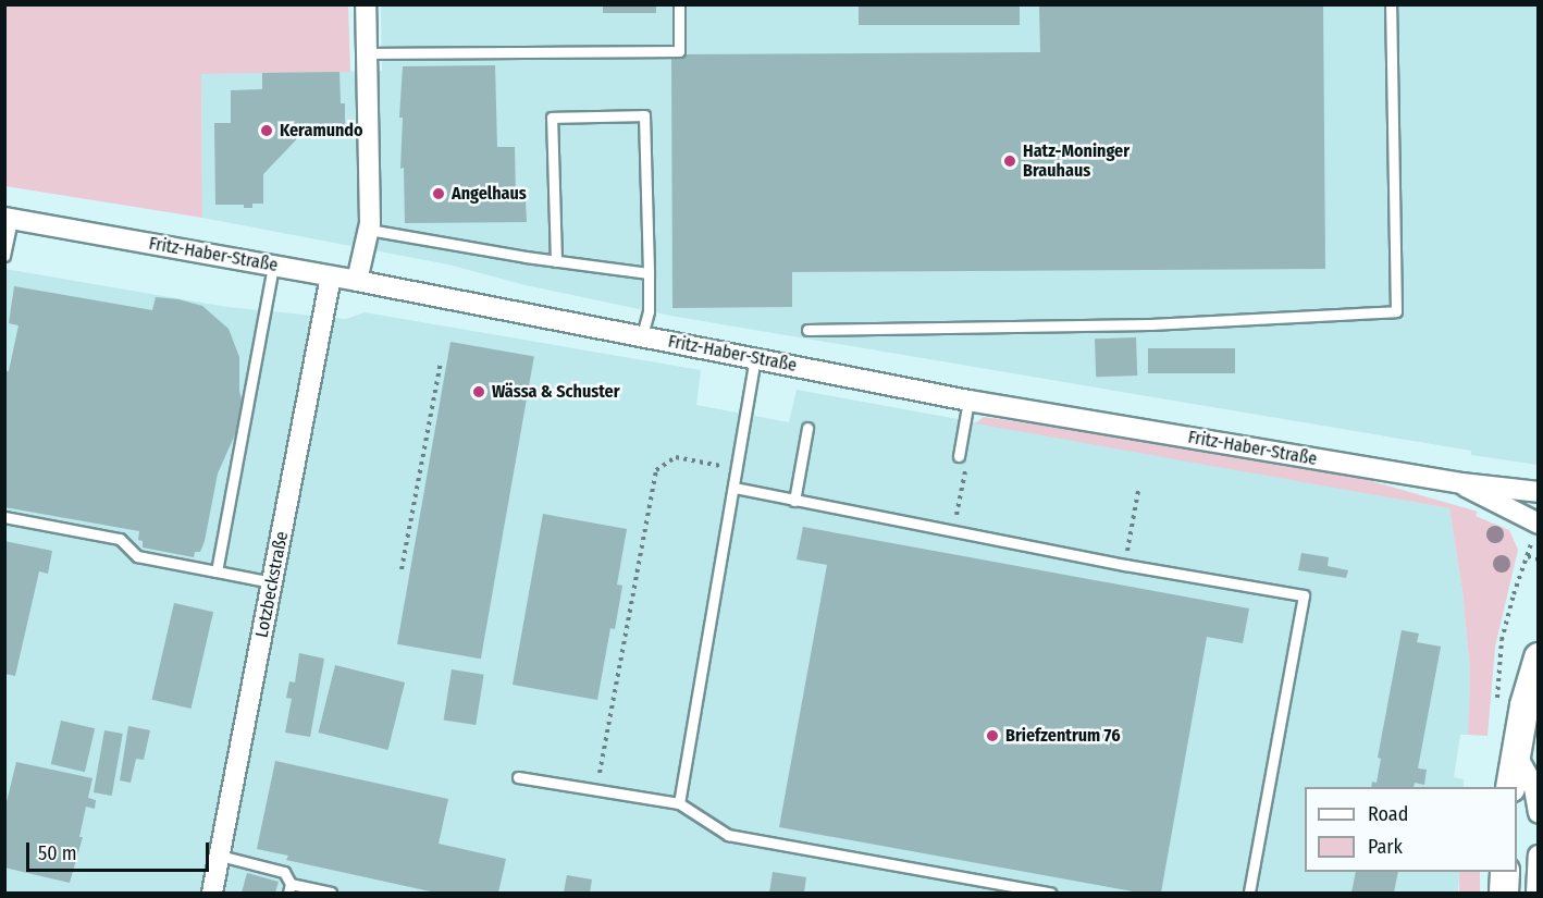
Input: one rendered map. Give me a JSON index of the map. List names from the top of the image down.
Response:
{
  "streets": {
    "street": ["Fritz-Haber-Straße", "Lotzbeckstraße"]
  },
  "crossings": [
    ["Fritz-Haber-Straße", "Lotzbeckstraße"]
  ],
  "places": [
    "Keramundo",
    "Hatz-Moninger Brauhaus",
    "Angelhaus",
    "Wässa & Schuster",
    "Briefzentrum 76"
  ],
  "legend": ["Road", "Park"],
  "scale_bar": "50 m"
}
